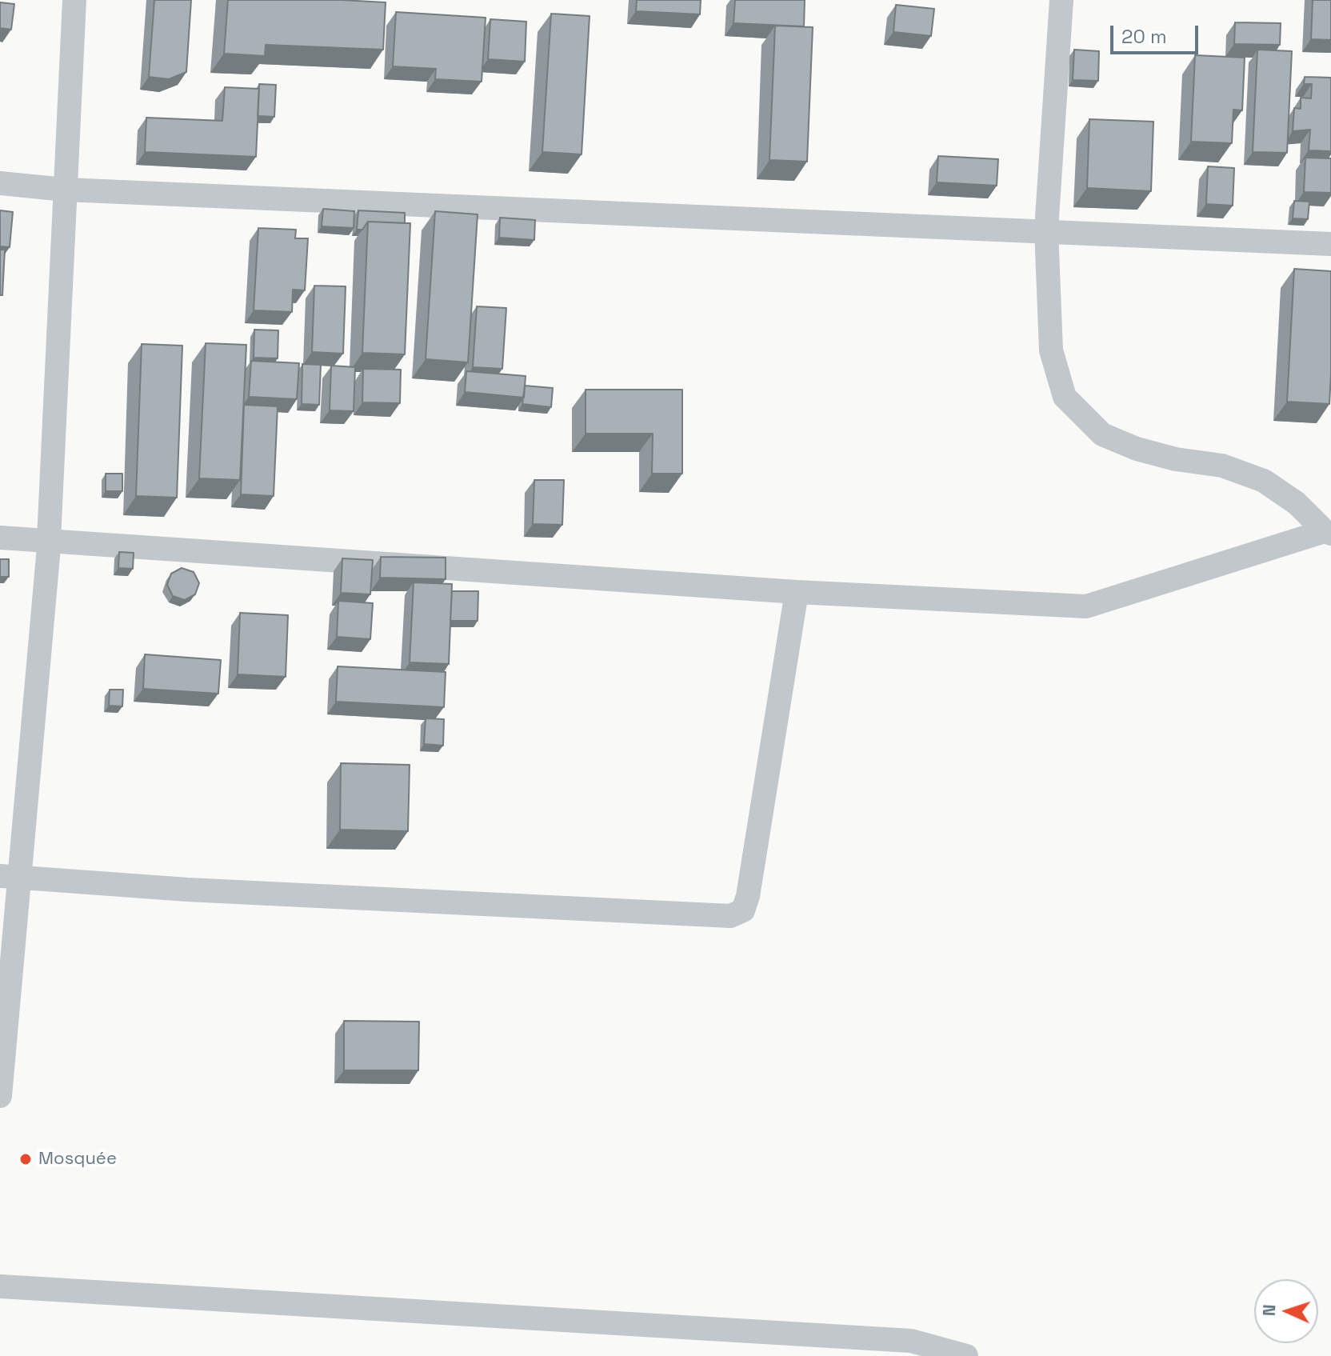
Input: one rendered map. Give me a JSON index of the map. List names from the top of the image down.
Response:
{
  "places": ["Mosquée"],
  "scale_bar": "20 m",
  "north": "left"
}
